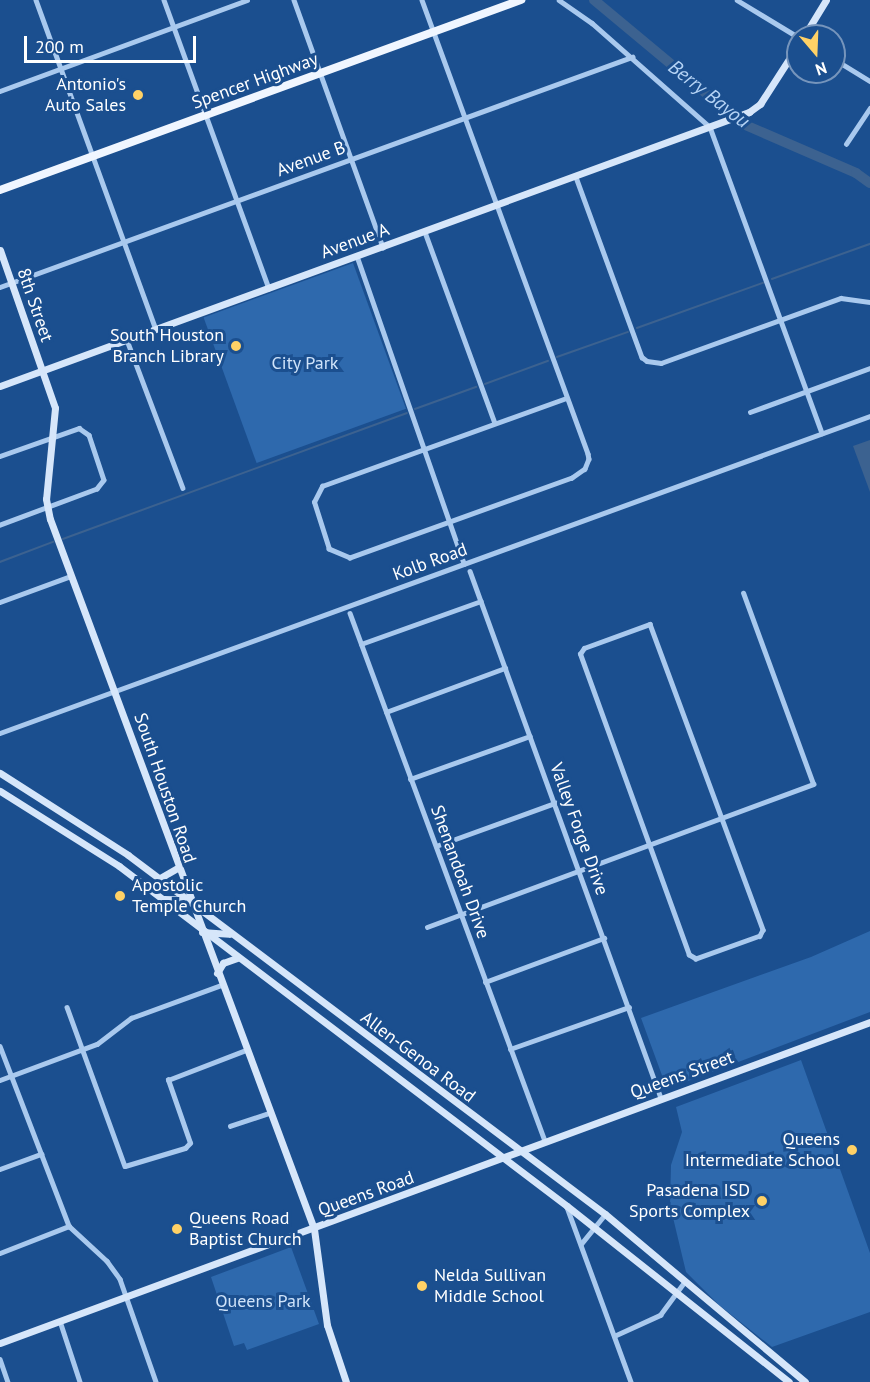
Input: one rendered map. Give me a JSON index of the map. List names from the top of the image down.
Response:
{
  "streets": {
    "main road": ["Spencer Highway"],
    "street": [
      "Avenue B",
      "Avenue A",
      "8th Street",
      "Kolb Road",
      "South Houston Road",
      "Valley Forge Drive",
      "Shenandoah Drive",
      "Allen-Genoa Road",
      "Queens Street",
      "Queens Road"
    ]
  },
  "crossings": [
    ["Avenue B", "8th Street"],
    ["Avenue A", "8th Street"],
    ["Avenue A", "South Houston Road"],
    ["8th Street", "South Houston Road"],
    ["Kolb Road", "South Houston Road"],
    ["South Houston Road", "Allen-Genoa Road"],
    ["South Houston Road", "Queens Road"],
    ["Valley Forge Drive", "Queens Street"],
    ["Shenandoah Drive", "Queens Street"],
    ["Allen-Genoa Road", "Queens Street"],
    ["Allen-Genoa Road", "Queens Road"],
    ["Queens Street", "Queens Road"]
  ],
  "water": ["Berry Bayou"],
  "parks": ["City Park", "Queens Park"],
  "places": [
    "Antonio's Auto Sales",
    "South Houston Branch Library",
    "Apostolic Temple Church",
    "Queens Intermediate School",
    "Pasadena ISD Sports Complex",
    "Queens Road Baptist Church",
    "Nelda Sullivan Middle School"
  ],
  "scale_bar": "200 m",
  "north": "bottom"
}
